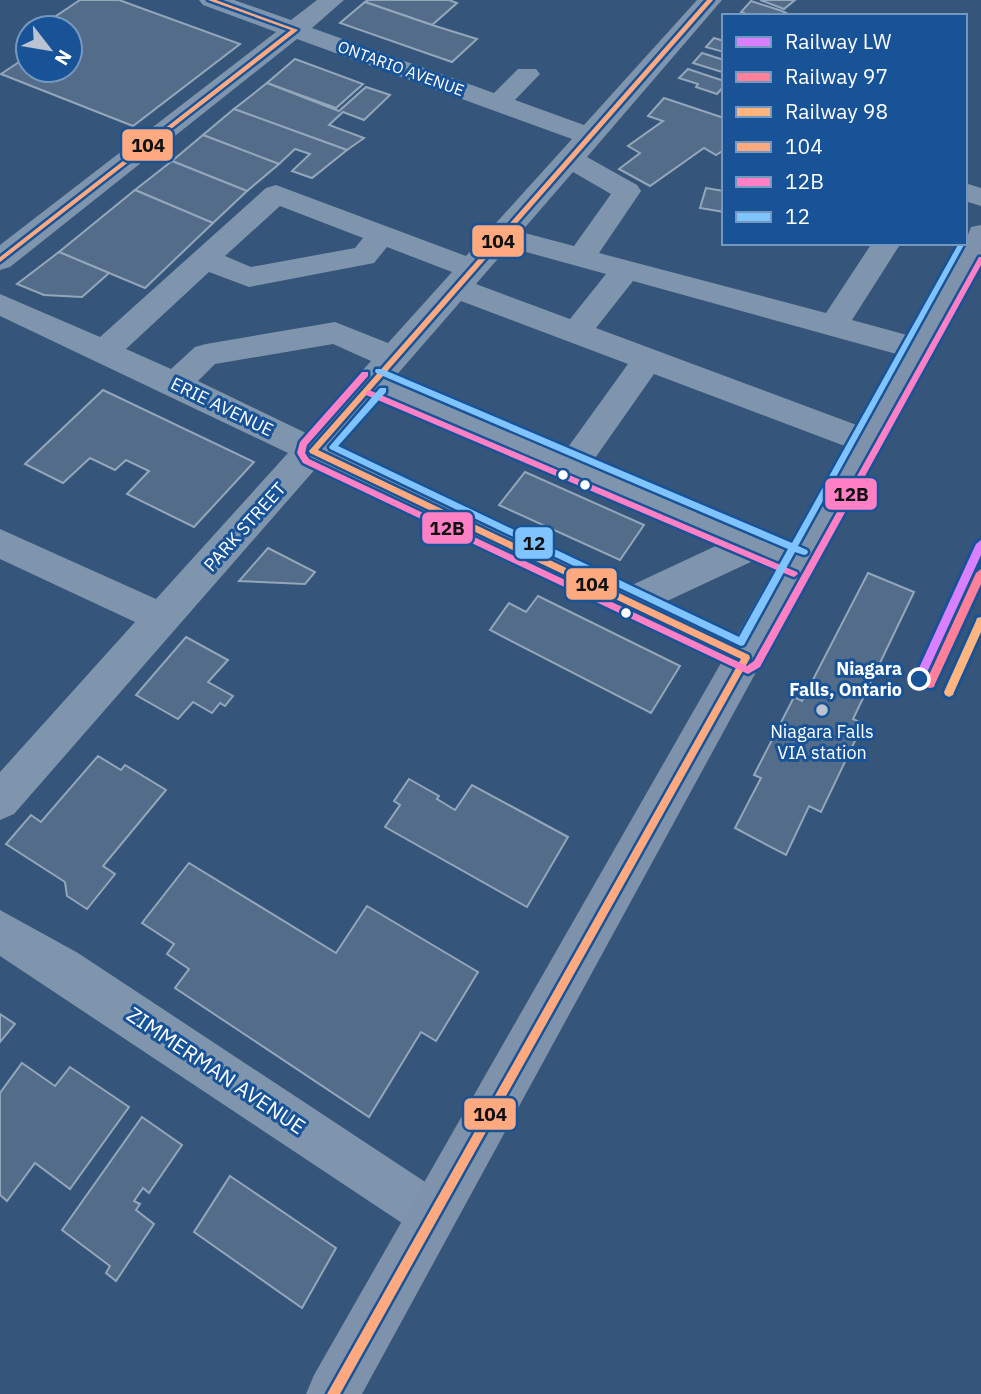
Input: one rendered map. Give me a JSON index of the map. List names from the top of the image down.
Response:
{
  "streets": {
    "street": [
      "ONTARIO AVENUE",
      "ERIE AVENUE",
      "PARK STREET",
      "ZIMMERMAN AVENUE"
    ]
  },
  "crossings": [
    ["ONTARIO AVENUE", "PARK STREET"],
    ["ERIE AVENUE", "PARK STREET"]
  ],
  "places": ["Niagara Falls, Ontario", "Niagara Falls VIA station"],
  "lines": [
    "transit line 104",
    "transit line 12",
    "transit line 12B",
    "rail line LW",
    "rail line 97",
    "rail line 98"
  ],
  "legend": [
    "Railway LW",
    "Railway 97",
    "Railway 98",
    "104",
    "12B",
    "12"
  ],
  "north": "bottom right"
}
